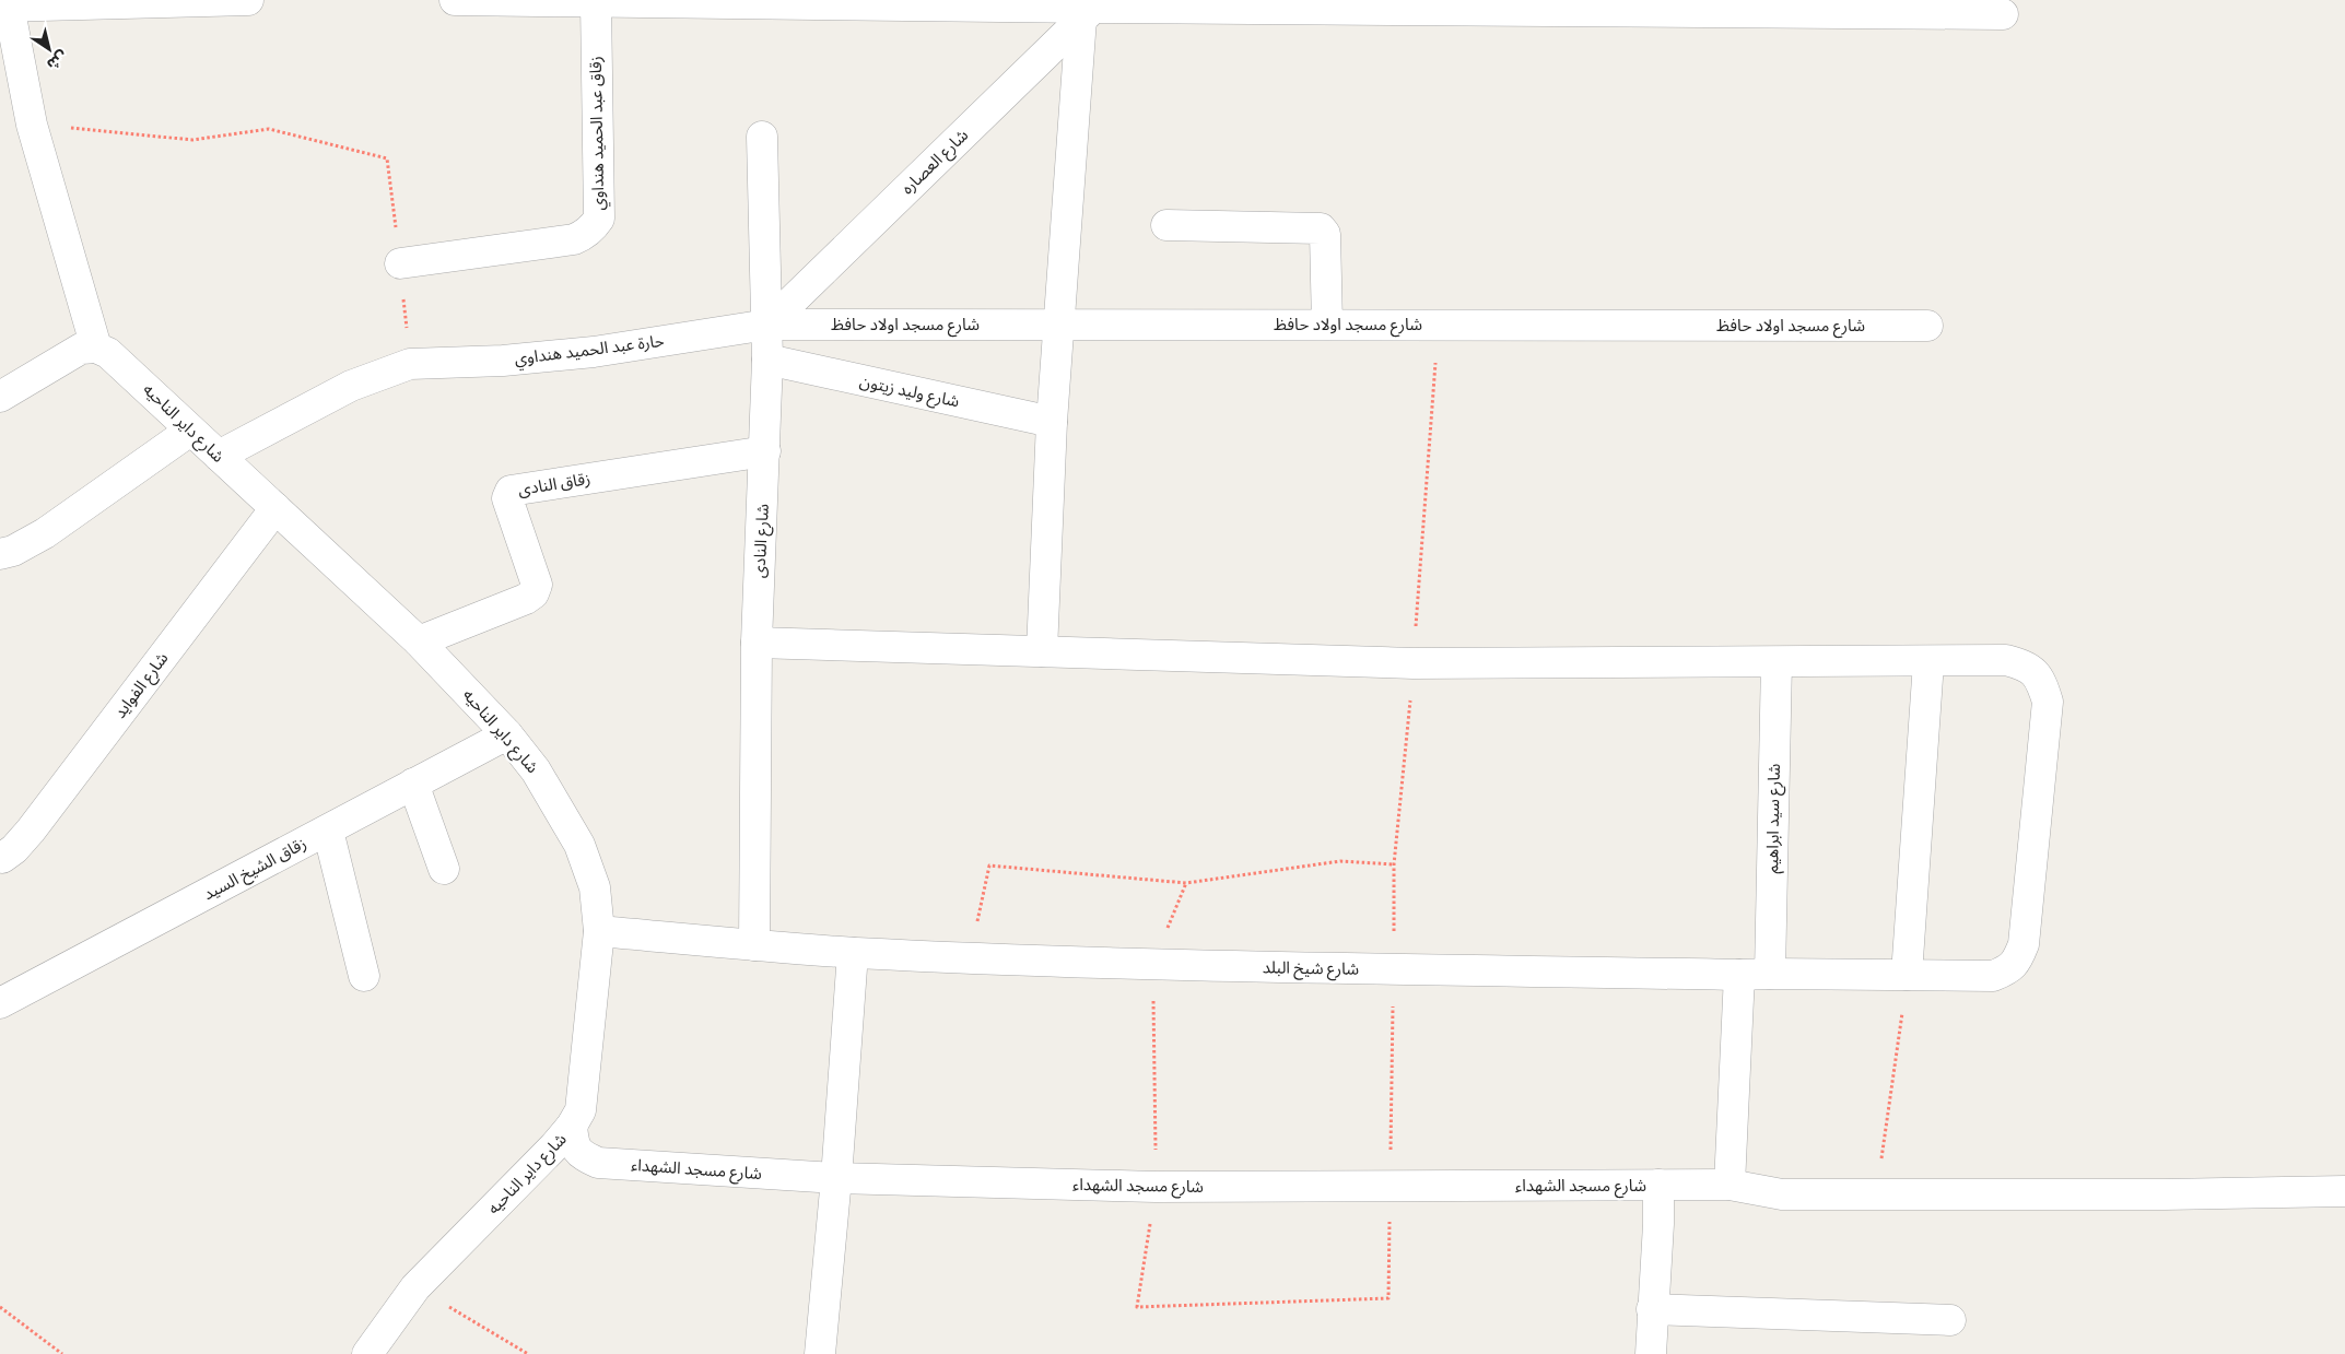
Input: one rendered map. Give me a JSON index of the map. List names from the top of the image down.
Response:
{
  "streets": {
    "street": [
      "زقاق عبد الحميد هنداوي",
      "شارع العصاره",
      "شارع مسجد اولاد حافظ",
      "حارة عبد الحميد هنداوي",
      "شارع وليد زيتون",
      "شارع داير الناحيه",
      "زقاق النادى",
      "شارع النادى",
      "شارع الفوايد",
      "شارع سيد ابراهيم",
      "زقاق الشيخ السيد",
      "شارع شيخ البلد",
      "شارع مسجد الشهداء"
    ]
  },
  "crossings": [
    ["شارع العصاره", "شارع مسجد اولاد حافظ"],
    ["شارع العصاره", "حارة عبد الحميد هنداوي"],
    ["شارع العصاره", "شارع النادى"],
    ["شارع مسجد اولاد حافظ", "حارة عبد الحميد هنداوي"],
    ["شارع مسجد اولاد حافظ", "شارع النادى"],
    ["حارة عبد الحميد هنداوي", "شارع داير الناحيه"],
    ["حارة عبد الحميد هنداوي", "شارع النادى"],
    ["شارع وليد زيتون", "شارع النادى"],
    ["شارع داير الناحيه", "زقاق النادى"],
    ["شارع داير الناحيه", "شارع الفوايد"],
    ["شارع داير الناحيه", "زقاق الشيخ السيد"],
    ["شارع داير الناحيه", "شارع شيخ البلد"],
    ["شارع داير الناحيه", "شارع مسجد الشهداء"],
    ["زقاق النادى", "شارع النادى"],
    ["شارع النادى", "شارع شيخ البلد"],
    ["شارع سيد ابراهيم", "شارع شيخ البلد"]
  ],
  "north": "bottom right"
}
